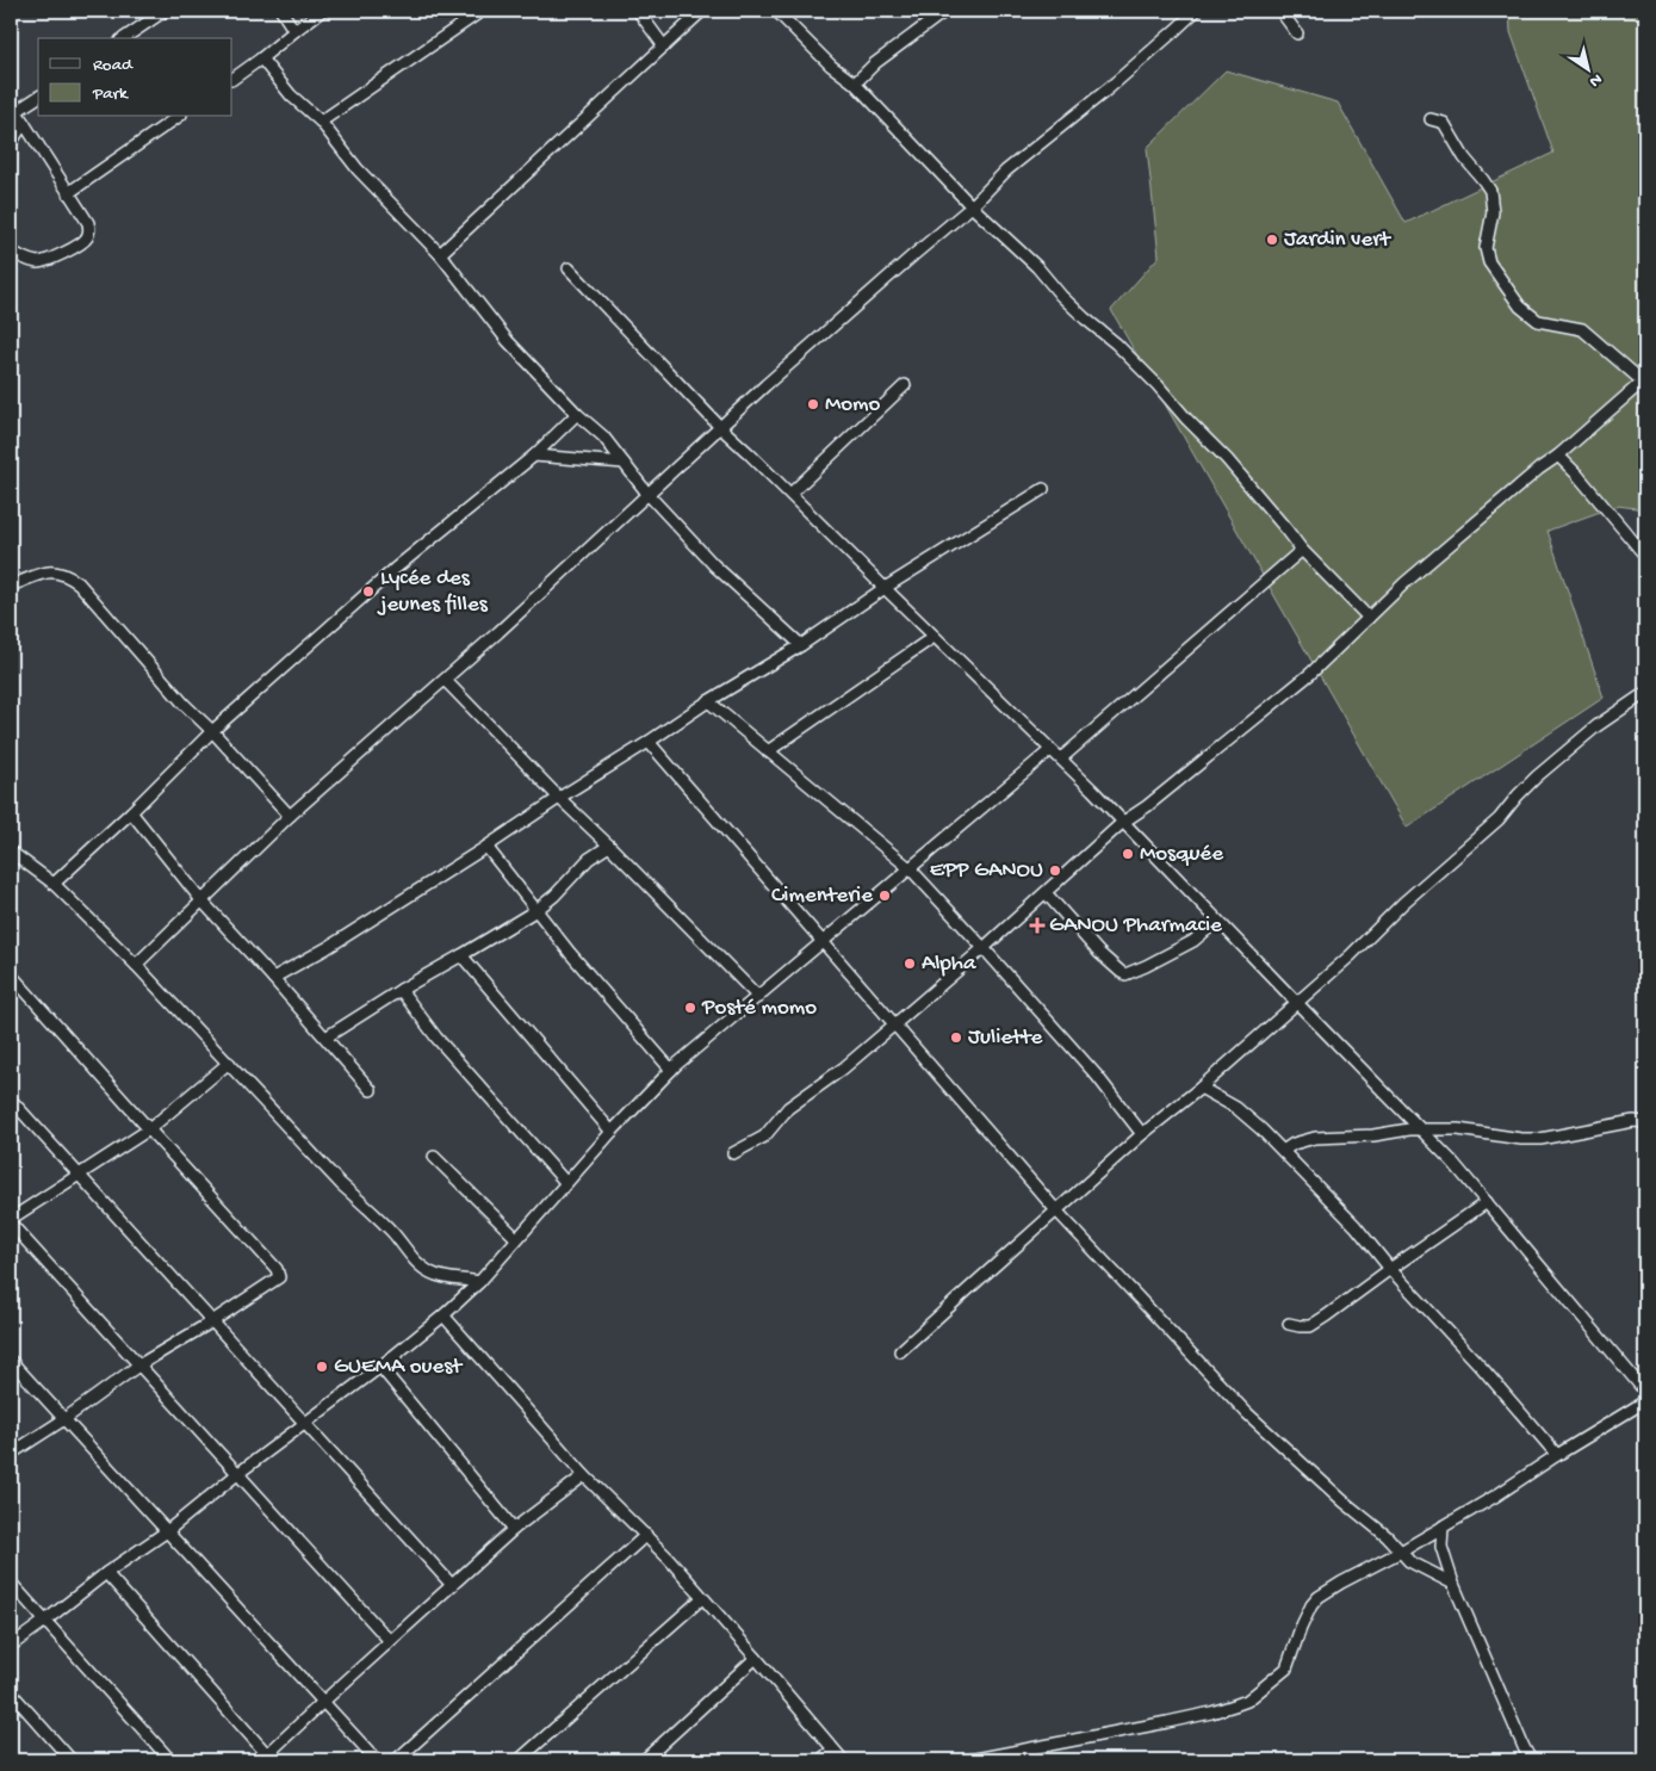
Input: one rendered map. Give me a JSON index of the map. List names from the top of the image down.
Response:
{
  "places": {
    "other": [
      "Jardin vert",
      "Momo",
      "Lycée des jeunes filles",
      "Mosquée",
      "EPP GANOU",
      "Cimenterie",
      "Alpha",
      "Posté momo",
      "Juliette",
      "GUEMA ouest"
    ],
    "health": ["GANOU Pharmacie"]
  },
  "legend": ["Road", "Park"],
  "north": "bottom right"
}
